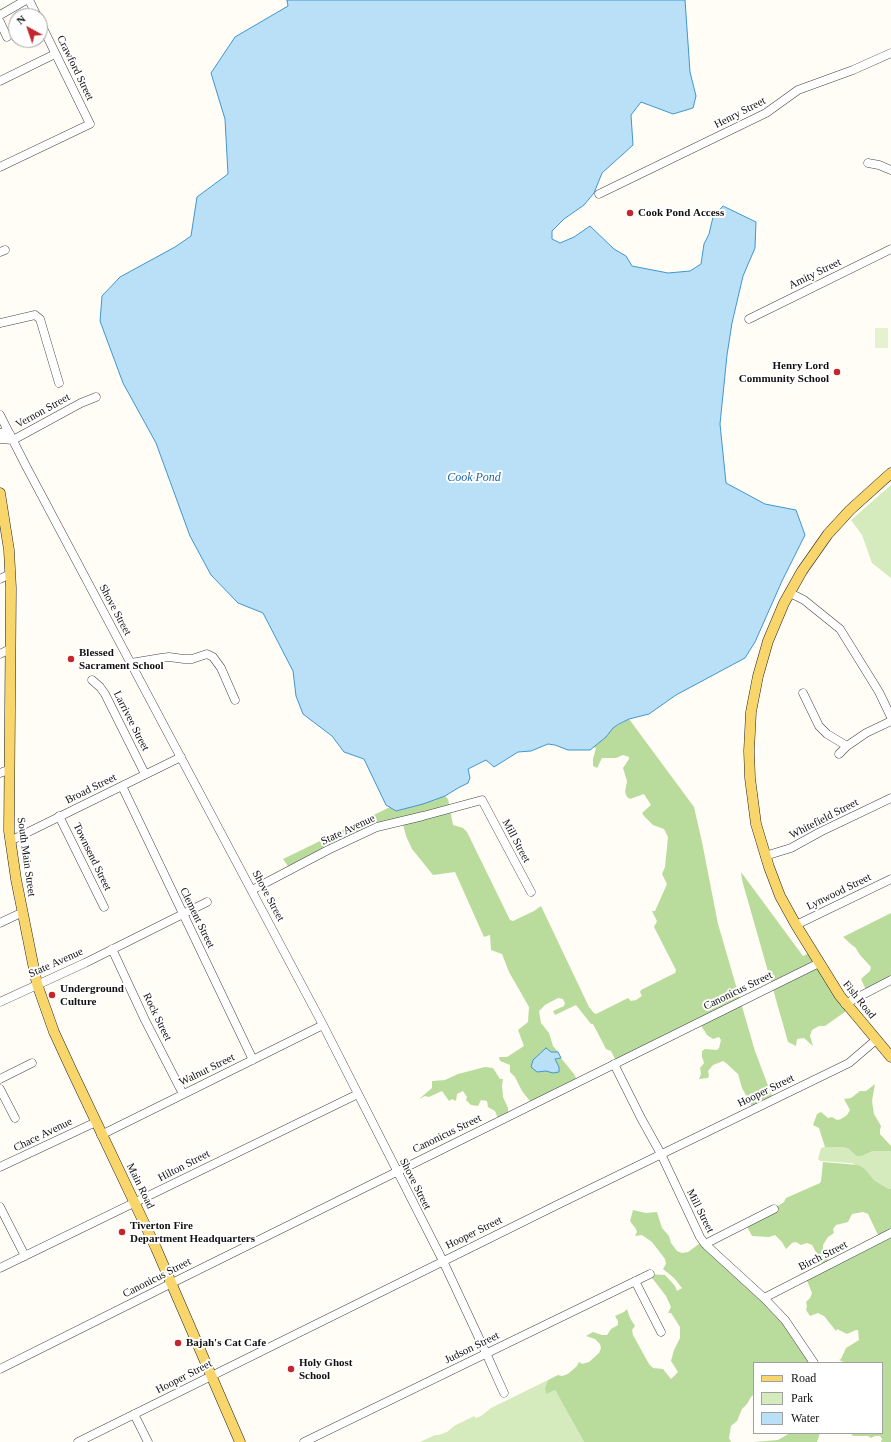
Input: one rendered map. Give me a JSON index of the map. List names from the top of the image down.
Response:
{
  "streets": {
    "main road": ["South Main Street", "Fish Road", "Main Road"],
    "street": [
      "Crawford Street",
      "Henry Street",
      "Amity Street",
      "Vernon Street",
      "Shove Street",
      "Larrivee Street",
      "Broad Street",
      "Whitefield Street",
      "State Avenue",
      "Mill Street",
      "Townsend Street",
      "Lynwood Street",
      "Clement Street",
      "Canonicus Street",
      "Rock Street",
      "Walnut Street",
      "Hooper Street",
      "Chace Avenue",
      "Hilton Street",
      "Birch Street",
      "Judson Street"
    ]
  },
  "crossings": [
    ["Vernon Street", "Shove Street"],
    ["Shove Street", "Broad Street"],
    ["Shove Street", "State Avenue"],
    ["Shove Street", "Canonicus Street"],
    ["Shove Street", "Walnut Street"],
    ["Shove Street", "Hooper Street"],
    ["Shove Street", "Hilton Street"],
    ["Shove Street", "Judson Street"],
    ["Larrivee Street", "Broad Street"],
    ["Broad Street", "South Main Street"],
    ["Broad Street", "Townsend Street"],
    ["Broad Street", "Clement Street"],
    ["Whitefield Street", "Fish Road"],
    ["State Avenue", "Mill Street"],
    ["State Avenue", "South Main Street"],
    ["State Avenue", "Clement Street"],
    ["State Avenue", "Rock Street"],
    ["State Avenue", "Main Road"],
    ["Mill Street", "Canonicus Street"],
    ["Mill Street", "Hooper Street"],
    ["Mill Street", "Birch Street"],
    ["South Main Street", "Main Road"],
    ["Lynwood Street", "Fish Road"],
    ["Clement Street", "Walnut Street"],
    ["Canonicus Street", "Fish Road"],
    ["Canonicus Street", "Main Road"],
    ["Fish Road", "Hooper Street"],
    ["Rock Street", "Walnut Street"],
    ["Walnut Street", "Main Road"],
    ["Hooper Street", "Main Road"],
    ["Chace Avenue", "Main Road"],
    ["Hilton Street", "Main Road"]
  ],
  "water": ["Cook Pond"],
  "places": [
    "Cook Pond Access",
    "Henry Lord Community School",
    "Blessed Sacrament School",
    "Underground Culture",
    "Tiverton Fire Department Headquarters",
    "Bajah's Cat Cafe",
    "Holy Ghost School"
  ],
  "legend": ["Road", "Park", "Water"],
  "north": "top left"
}
